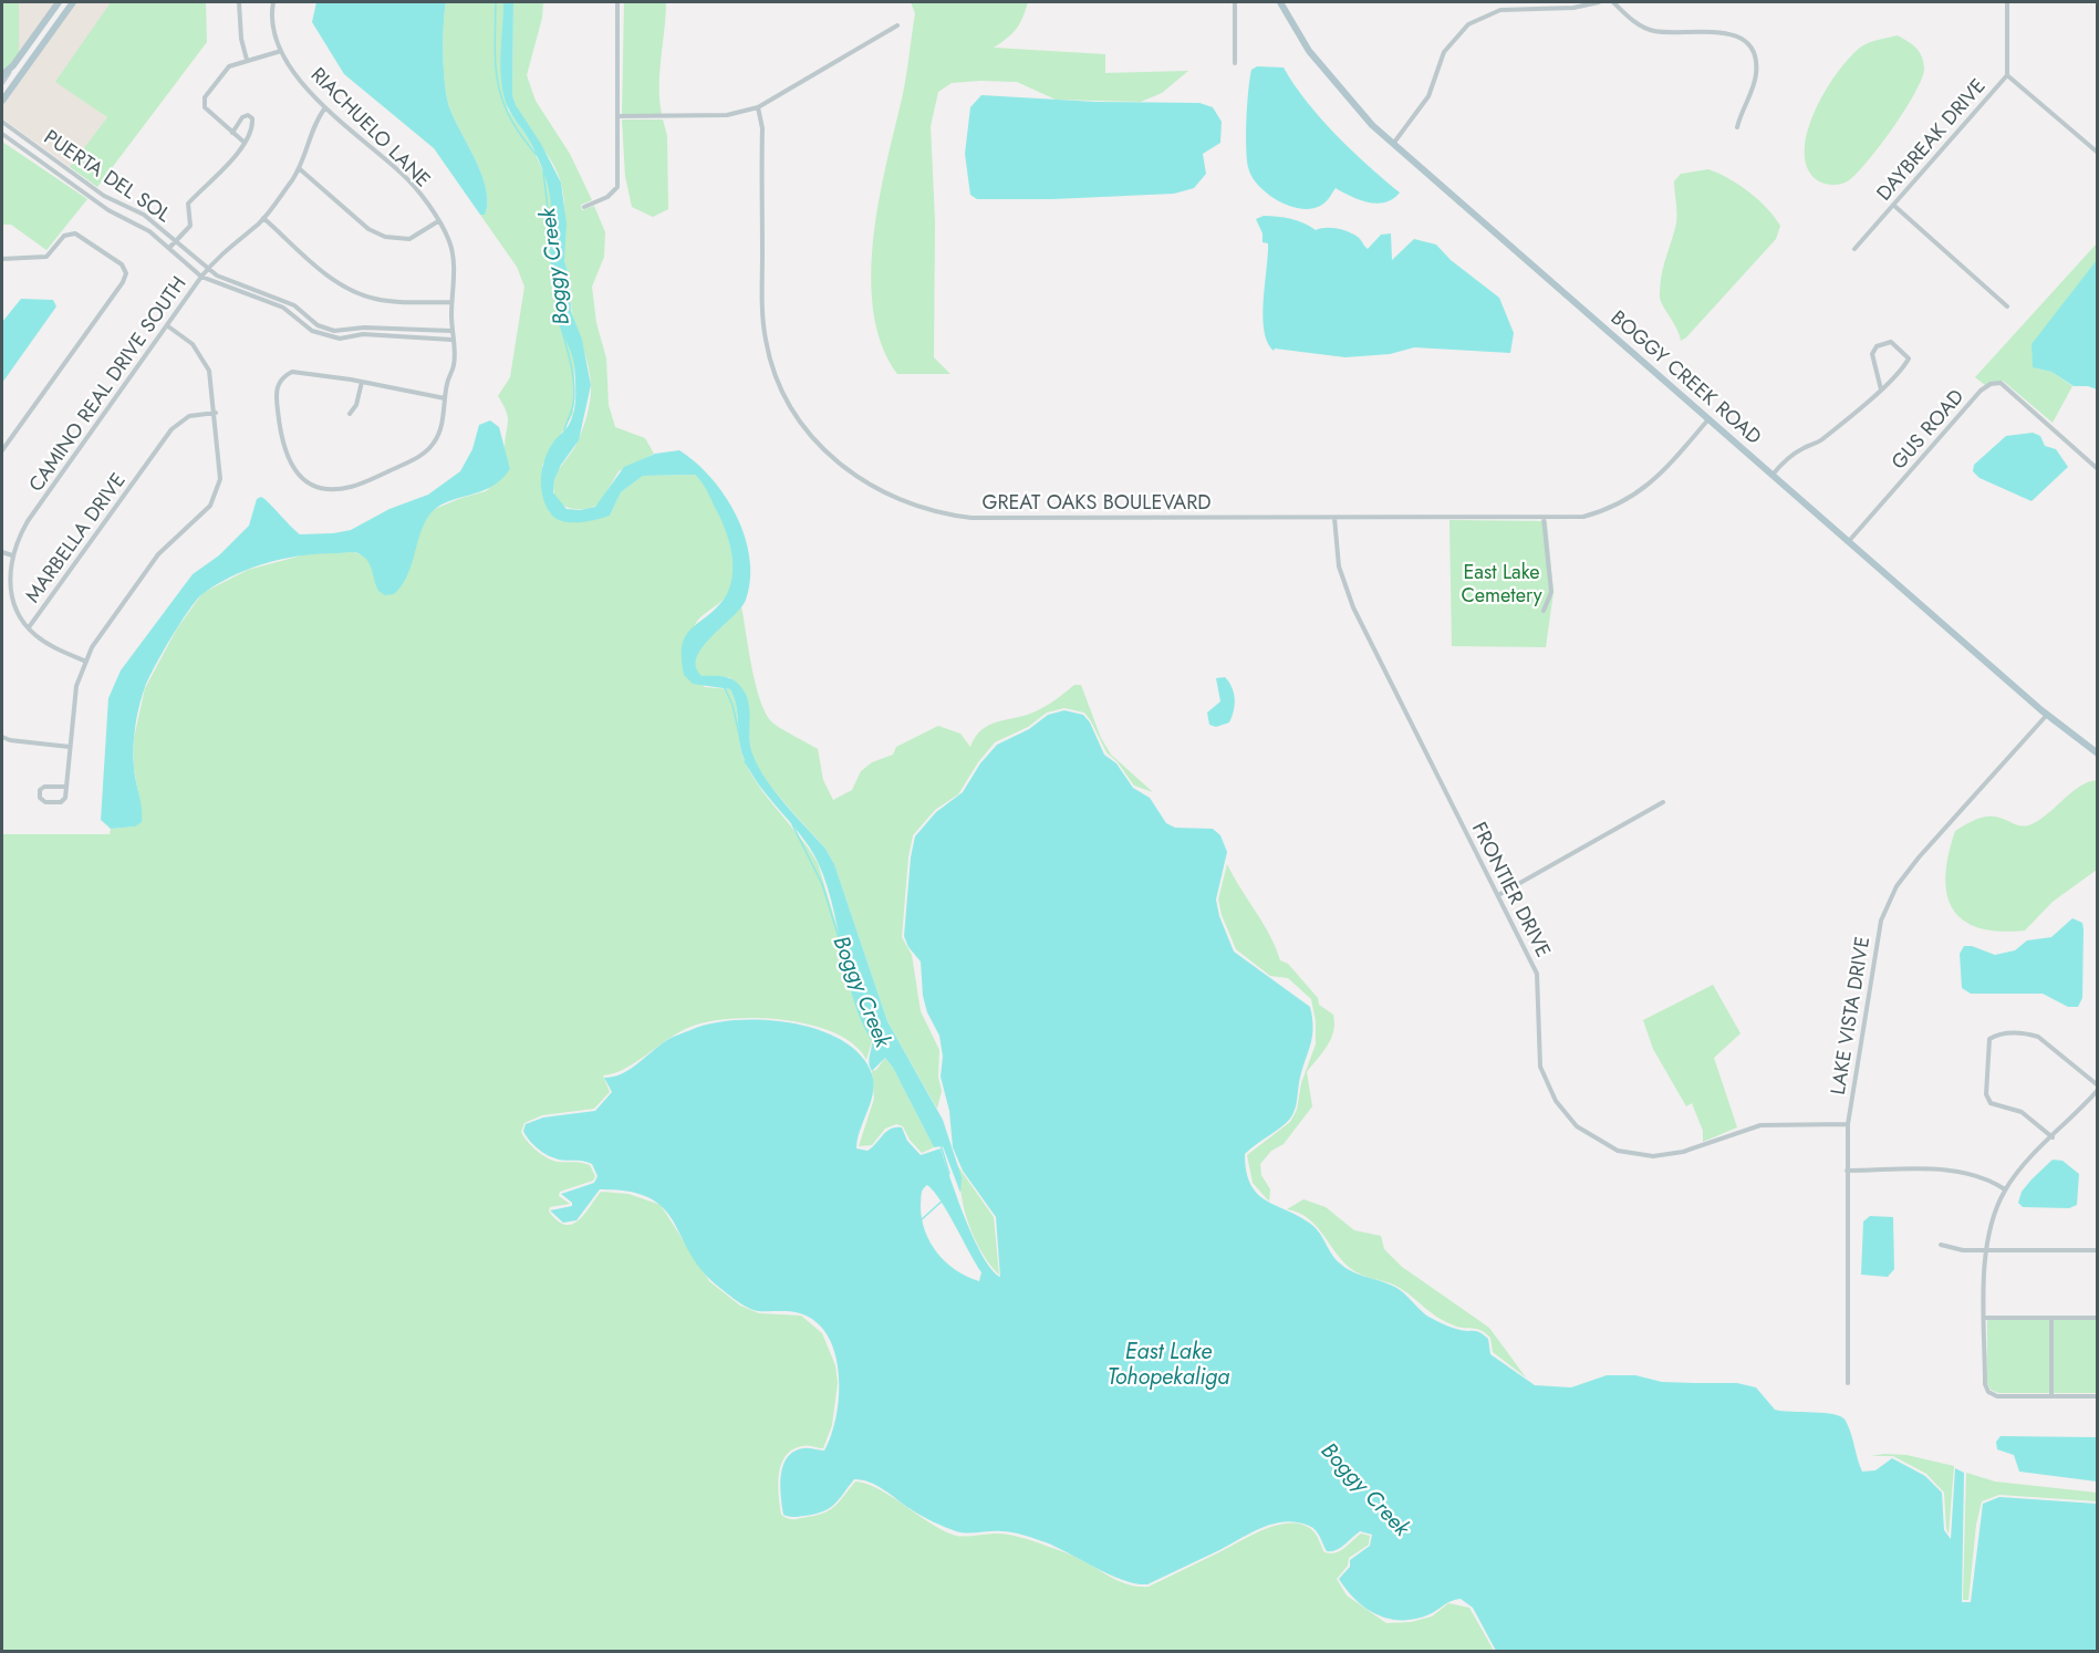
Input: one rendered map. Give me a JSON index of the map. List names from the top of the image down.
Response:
{
  "streets": {
    "main road": ["BOGGY CREEK ROAD"],
    "street": [
      "RIACHUELO LANE",
      "DAYBREAK DRIVE",
      "PUERTA DEL SOL",
      "CAMINO REAL DRIVE SOUTH",
      "GUS ROAD",
      "GREAT OAKS BOULEVARD",
      "MARBELLA DRIVE",
      "FRONTIER DRIVE",
      "LAKE VISTA DRIVE"
    ]
  },
  "crossings": [
    ["RIACHUELO LANE", "PUERTA DEL SOL"],
    ["RIACHUELO LANE", "CAMINO REAL DRIVE SOUTH"],
    ["PUERTA DEL SOL", "CAMINO REAL DRIVE SOUTH"],
    ["BOGGY CREEK ROAD", "GUS ROAD"],
    ["BOGGY CREEK ROAD", "GREAT OAKS BOULEVARD"],
    ["BOGGY CREEK ROAD", "LAKE VISTA DRIVE"],
    ["CAMINO REAL DRIVE SOUTH", "MARBELLA DRIVE"],
    ["GREAT OAKS BOULEVARD", "FRONTIER DRIVE"],
    ["FRONTIER DRIVE", "LAKE VISTA DRIVE"]
  ],
  "water": ["Boggy Creek", "East Lake Tohopekaliga"],
  "parks": ["East Lake Cemetery"]
}
